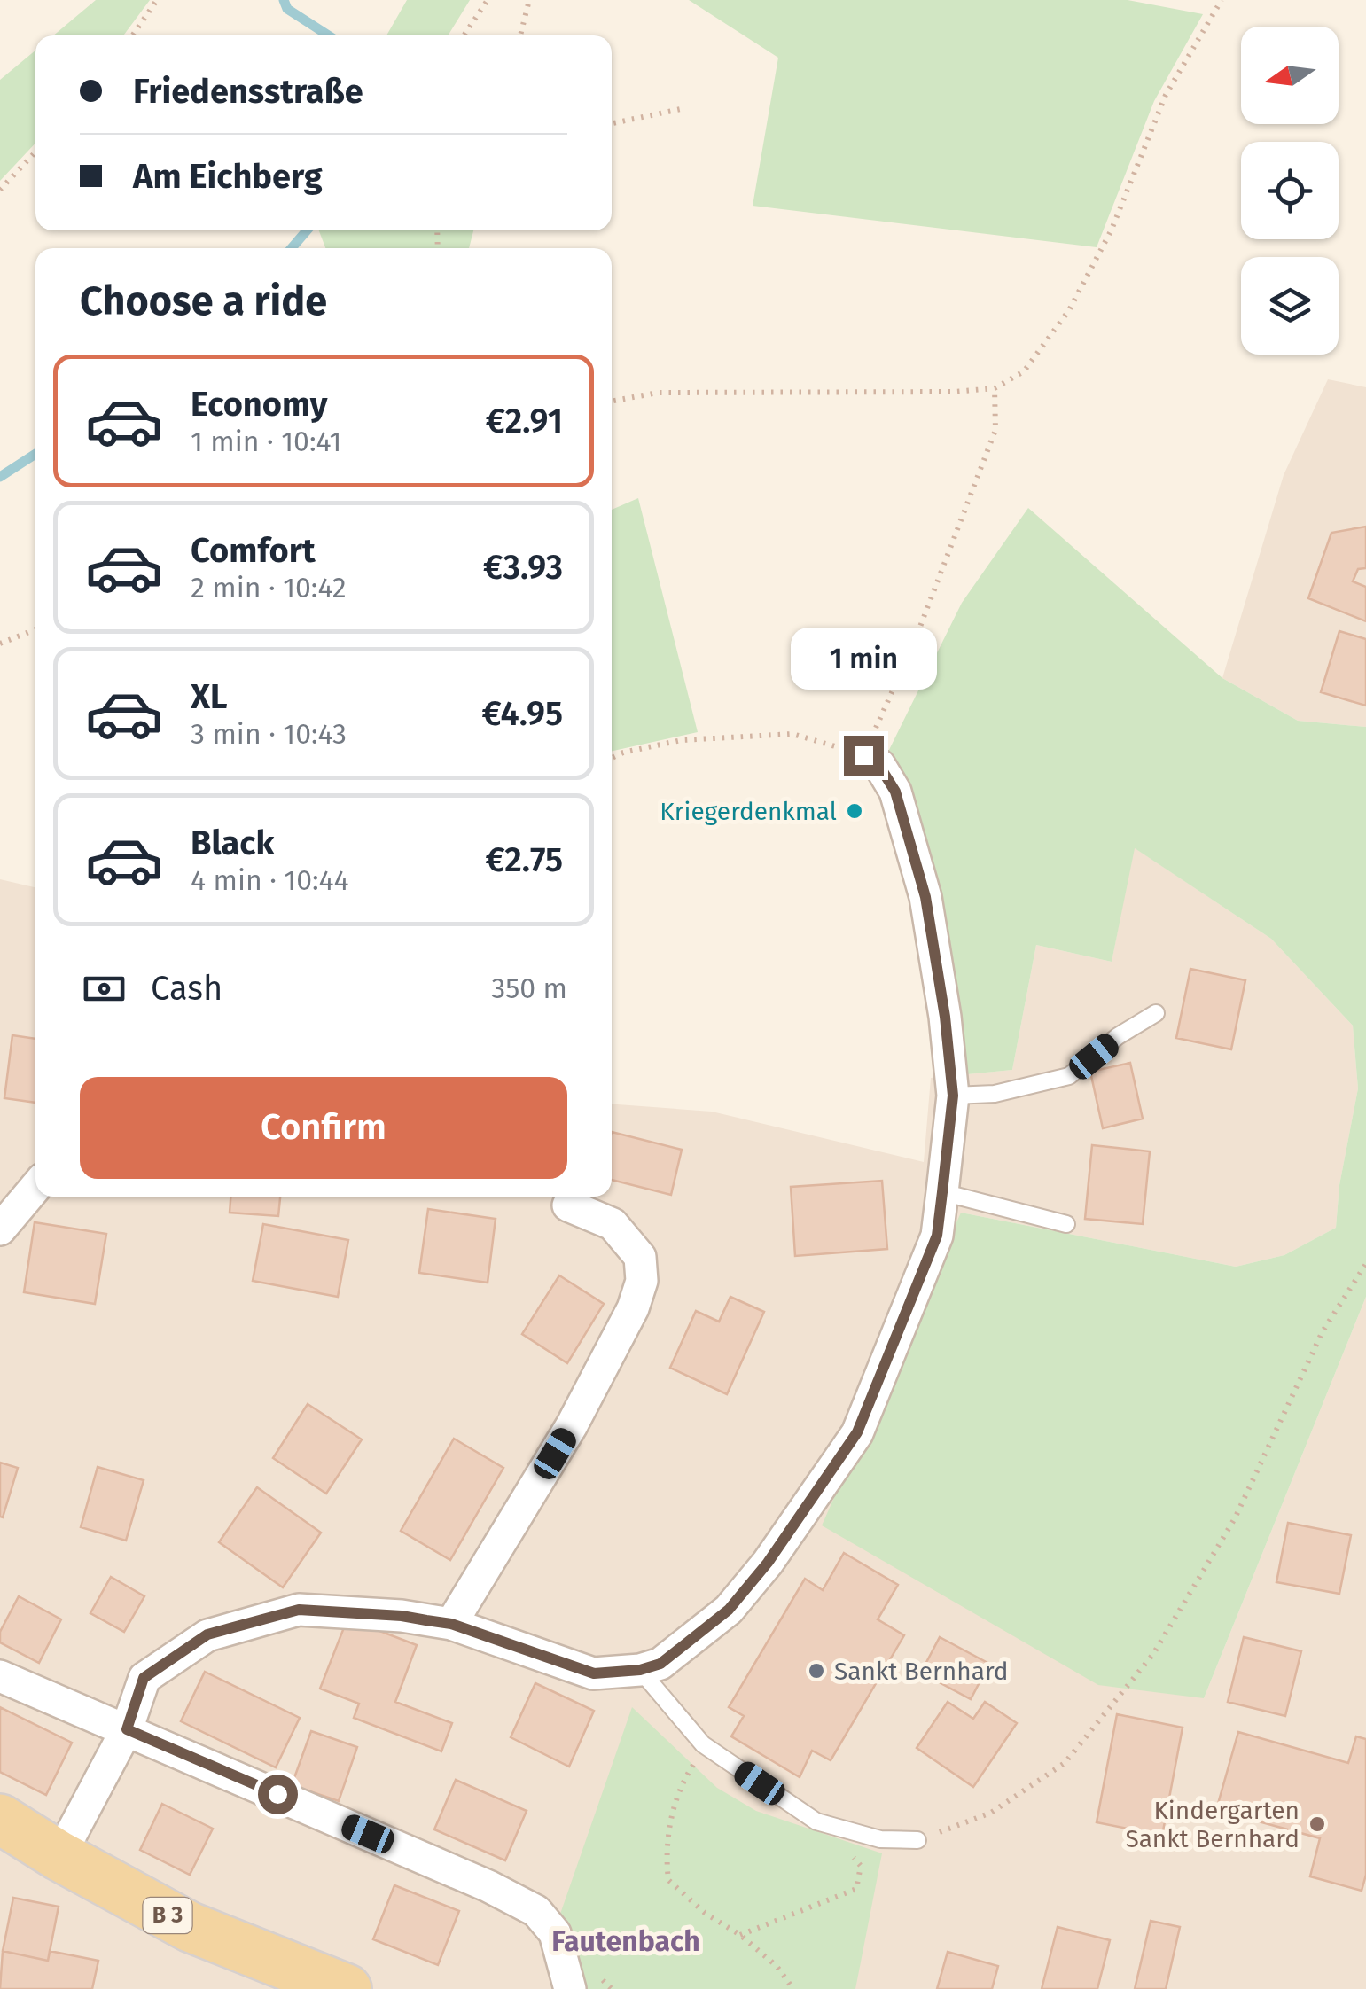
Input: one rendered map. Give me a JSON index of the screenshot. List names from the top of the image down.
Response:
{
  "streets": {
    "main road": ["B 3"]
  },
  "districts": ["Fautenbach"],
  "places": ["Kriegerdenkmal", "Sankt Bernhard", "Kindergarten Sankt Bernhard"],
  "north": "left",
  "page": {
    "banner": ["Friedensstraße", "Am Eichberg"],
    "heading": "Choose a ride",
    "list": [
      {
        "name": "Economy",
        "note": "1 min · 10:41",
        "value": "€2.91"
      },
      {
        "name": "Comfort",
        "note": "2 min · 10:42",
        "value": "€3.93"
      },
      {
        "name": "XL",
        "note": "3 min · 10:43",
        "value": "€4.95"
      },
      {
        "name": "Black",
        "note": "4 min · 10:44",
        "value": "€2.75"
      }
    ],
    "bubble": "1 min",
    "pay": ["Cash", "350 m"],
    "buttons": "Confirm"
  }
}
